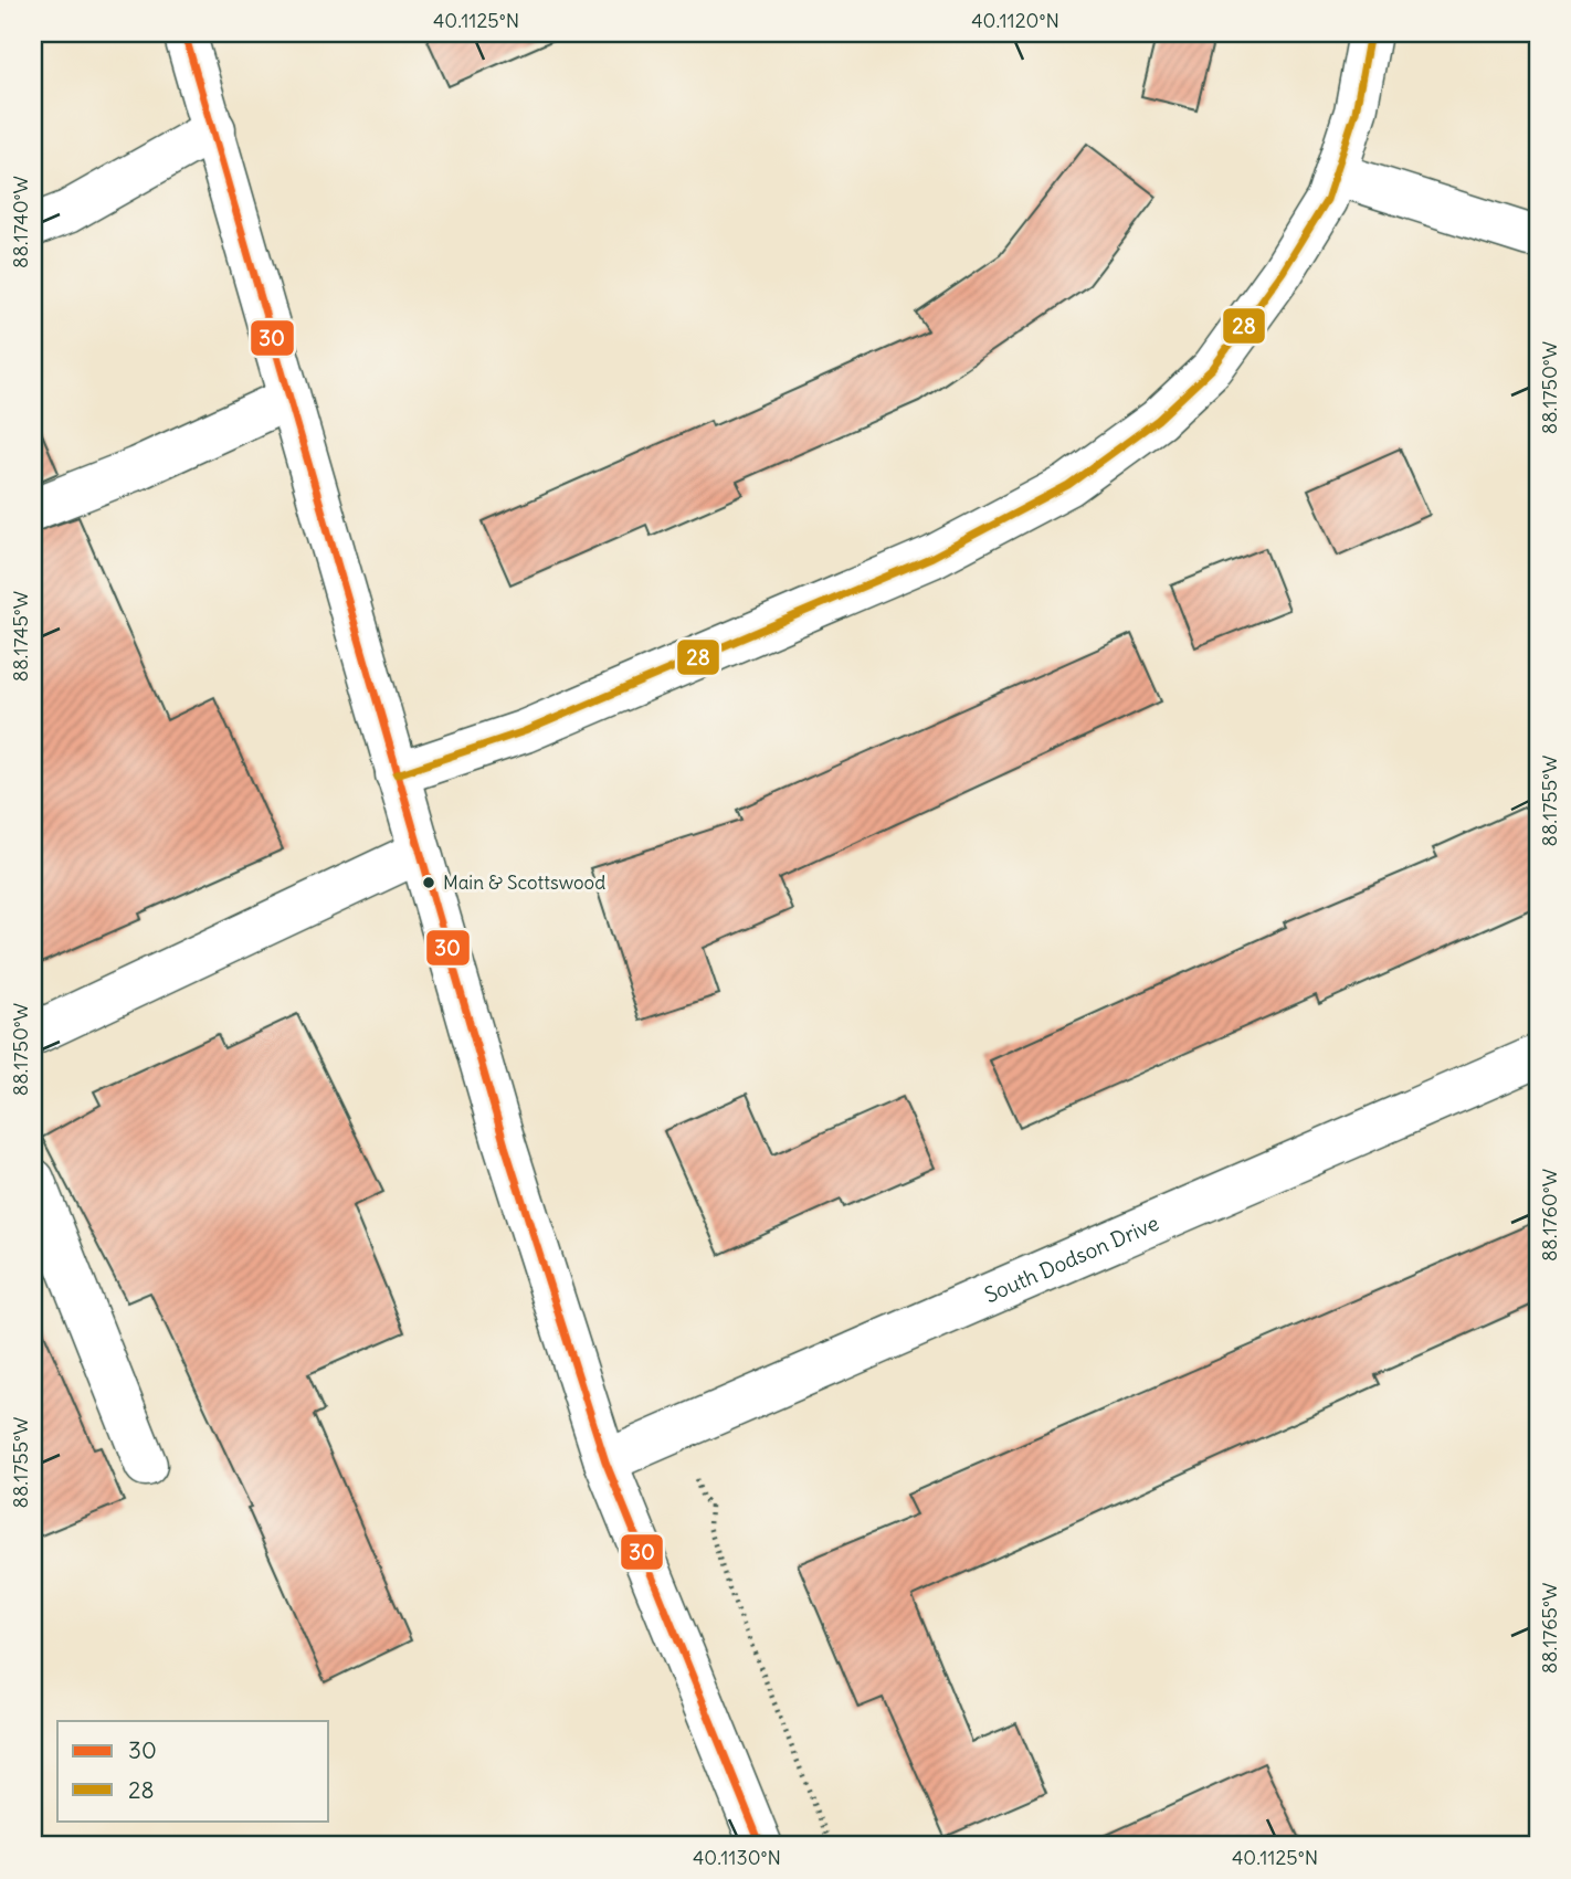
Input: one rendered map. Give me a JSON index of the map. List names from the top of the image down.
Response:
{
  "streets": {
    "street": ["South Dodson Drive"]
  },
  "places": ["Main & Scottswood"],
  "lines": ["transit line 30", "transit line 28"],
  "legend": ["30", "28"],
  "coordinates": [
    "40.1125°N",
    "40.1120°N",
    "88.1740°W",
    "88.1750°W",
    "88.1745°W",
    "88.1755°W",
    "88.1760°W",
    "88.1765°W",
    "40.1130°N"
  ]
}
